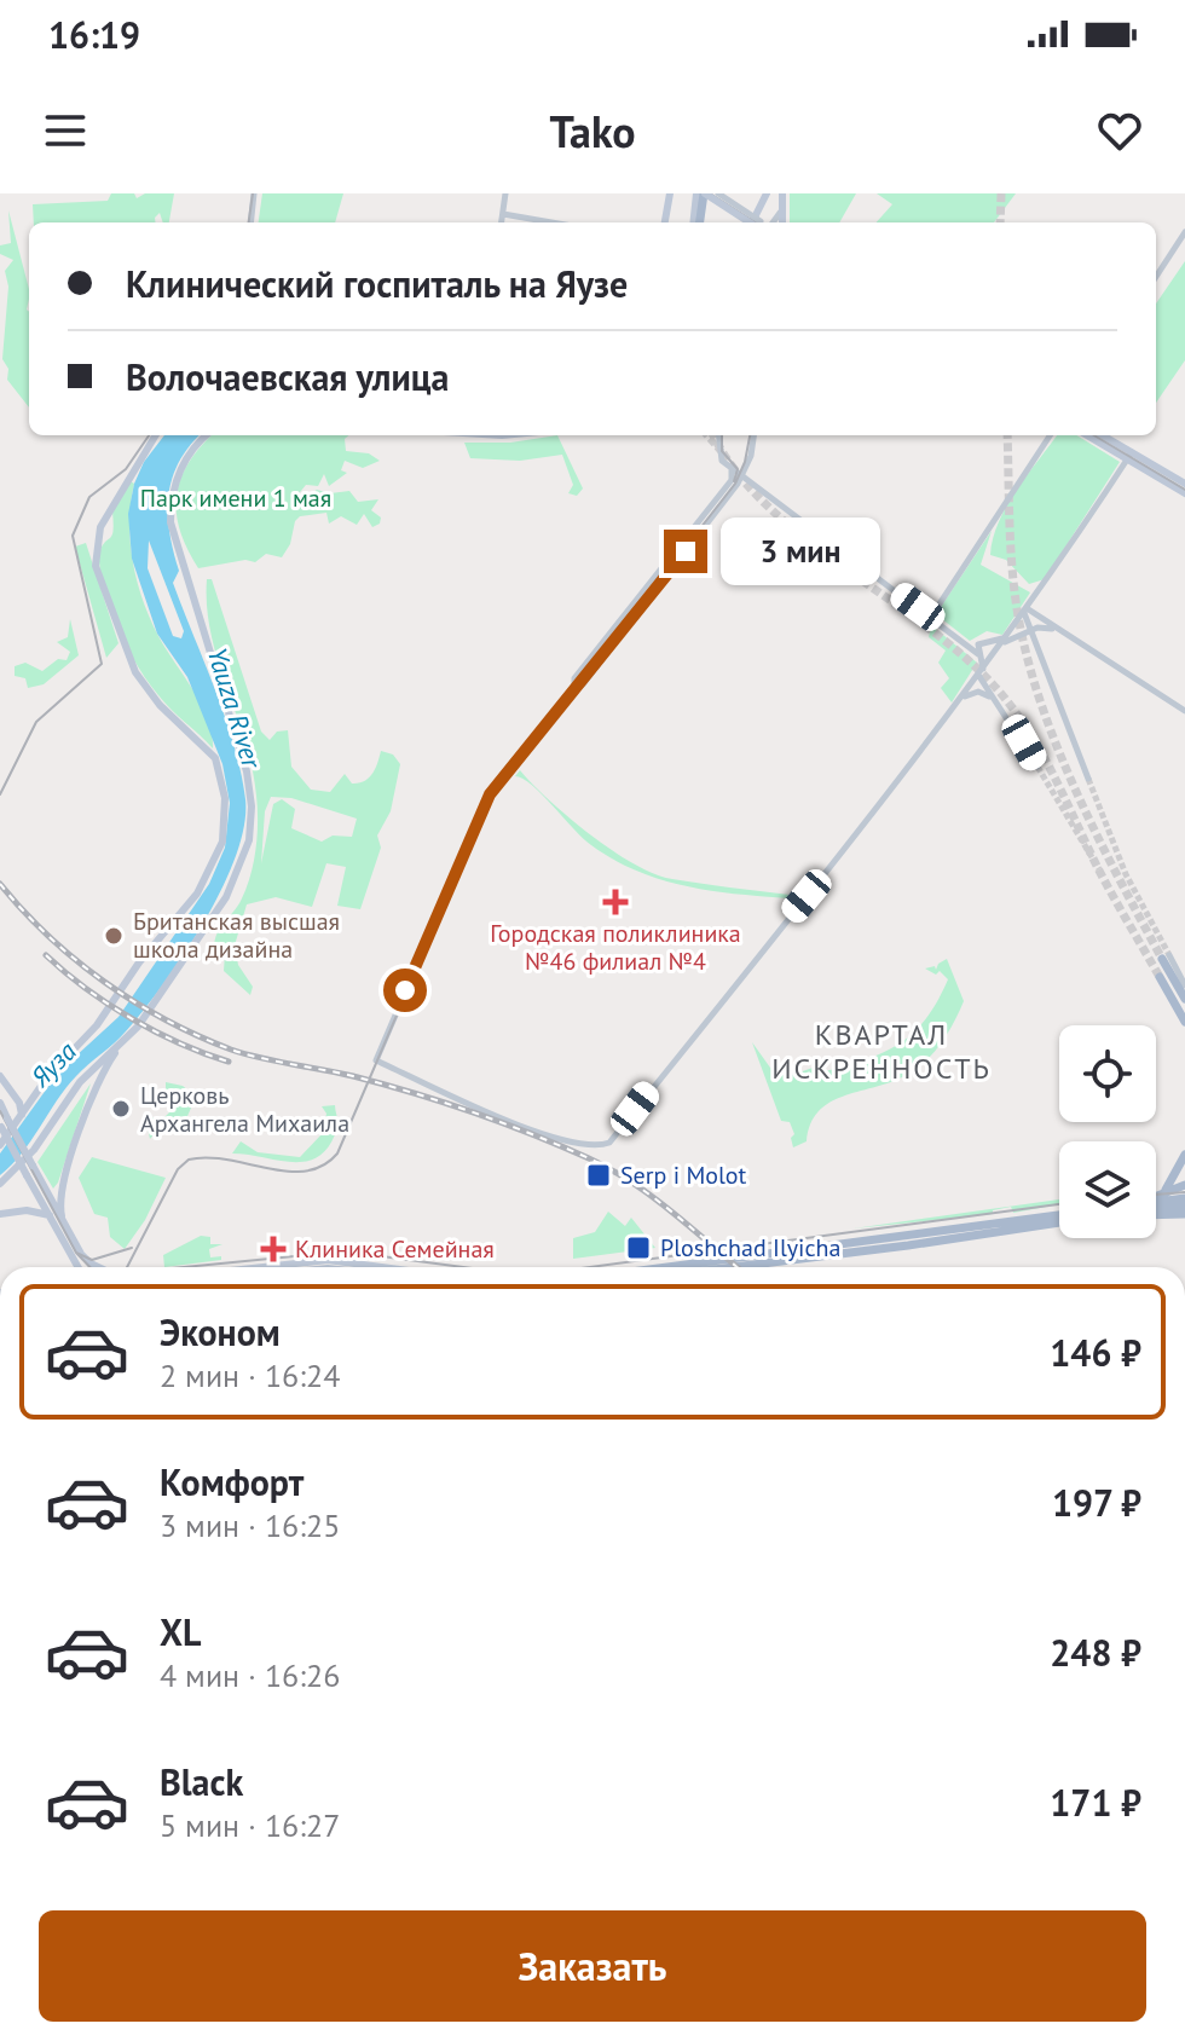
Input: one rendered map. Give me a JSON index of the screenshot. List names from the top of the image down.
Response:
{
  "districts": ["КВАРТАЛ ИСКРЕННОСТЬ"],
  "water": ["Yauza River", "Яуза"],
  "parks": ["Парк имени 1 мая"],
  "places": {
    "health": ["Городская поликлиника №46 филиал №4", "Клиника Семейная"],
    "other": ["Британская высшая школа дизайна", "Церковь Архангела Михаила"],
    "transit": ["Serp i Molot", "Ploshchad Ilyicha"]
  },
  "page": {
    "status": "16:19",
    "header": "Tako",
    "banner": ["Клинический госпиталь на Яузе", "Волочаевская улица"],
    "bubble": "3 мин",
    "list": [
      {
        "name": "Эконом",
        "note": "2 мин · 16:24",
        "value": "146 ₽"
      },
      {
        "name": "Комфорт",
        "note": "3 мин · 16:25",
        "value": "197 ₽"
      },
      {
        "name": "XL",
        "note": "4 мин · 16:26",
        "value": "248 ₽"
      },
      {
        "name": "Black",
        "note": "5 мин · 16:27",
        "value": "171 ₽"
      }
    ],
    "buttons": "Заказать"
  }
}
